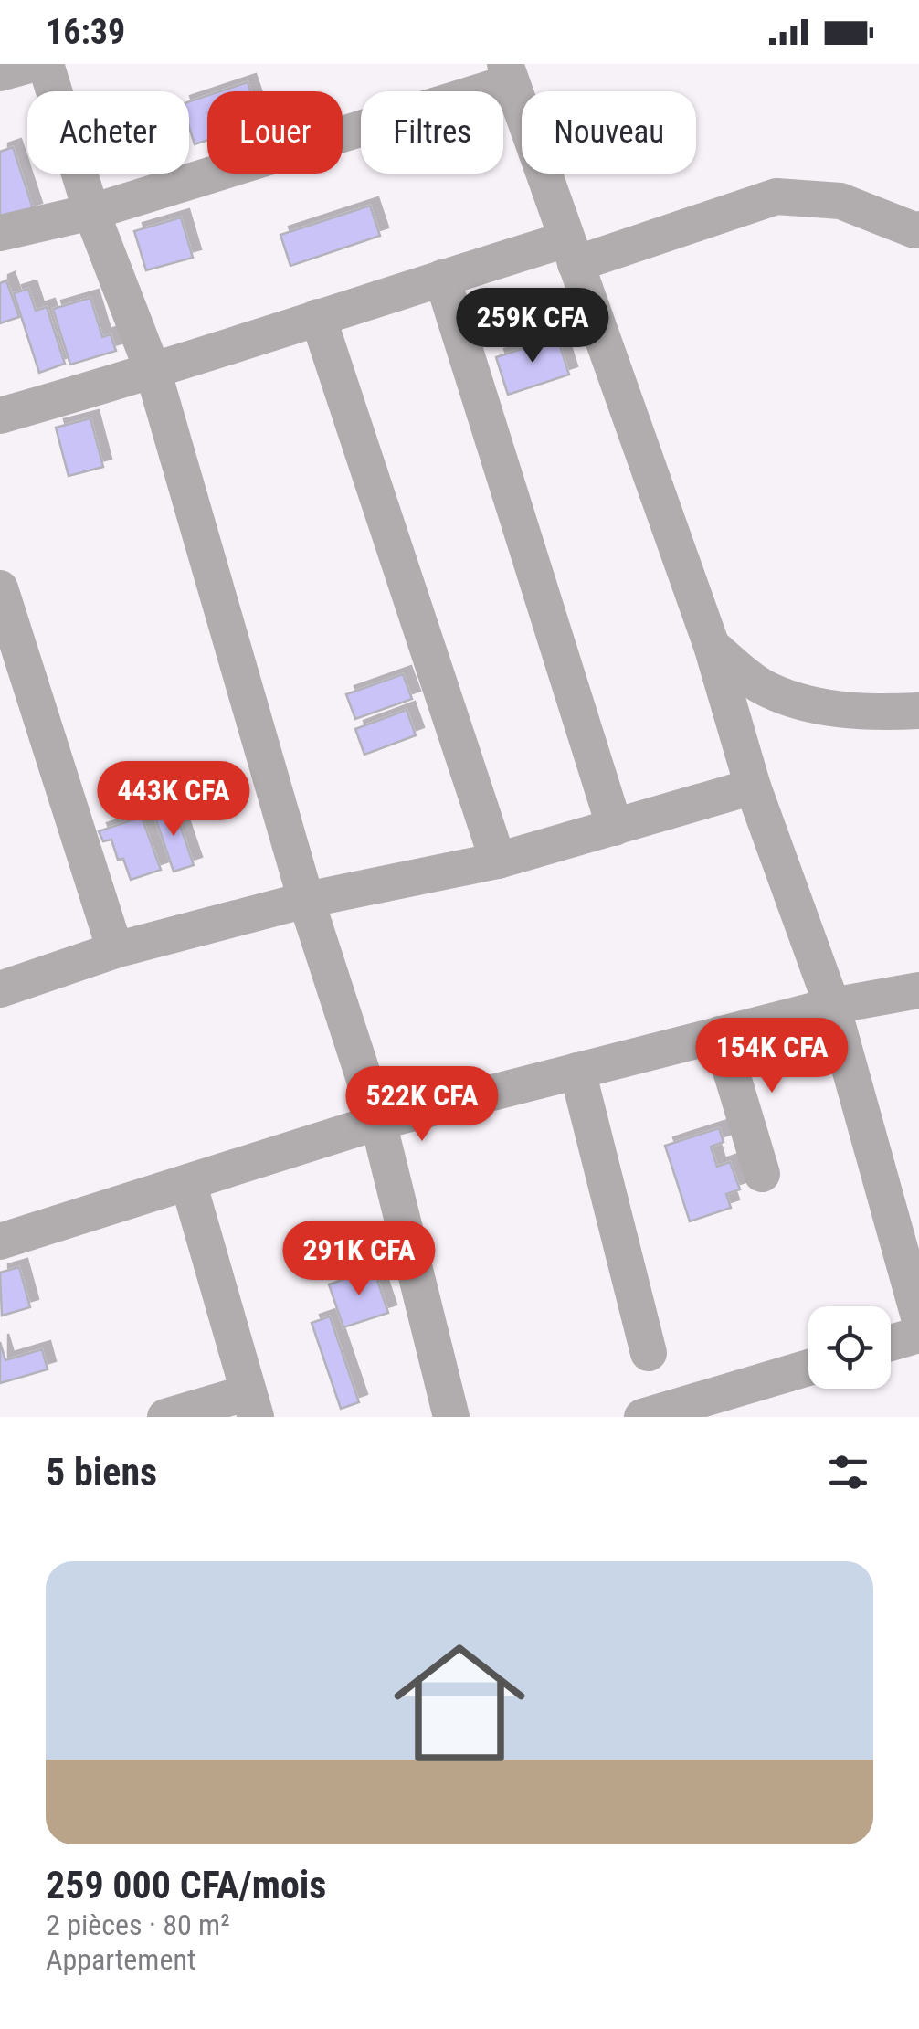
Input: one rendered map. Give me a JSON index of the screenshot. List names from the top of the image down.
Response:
{
  "page": {
    "status": "16:39",
    "chip": [
      "Acheter",
      "Louer",
      "Filtres",
      "Nouveau"
    ],
    "price": [
      "259K CFA",
      "443K CFA",
      "154K CFA",
      "522K CFA",
      "291K CFA"
    ],
    "heading": "5 biens",
    "list": [
      {
        "name": "259 000 CFA/mois",
        "note": "2 pièces · 80 m² · Appartement"
      }
    ]
  }
}
